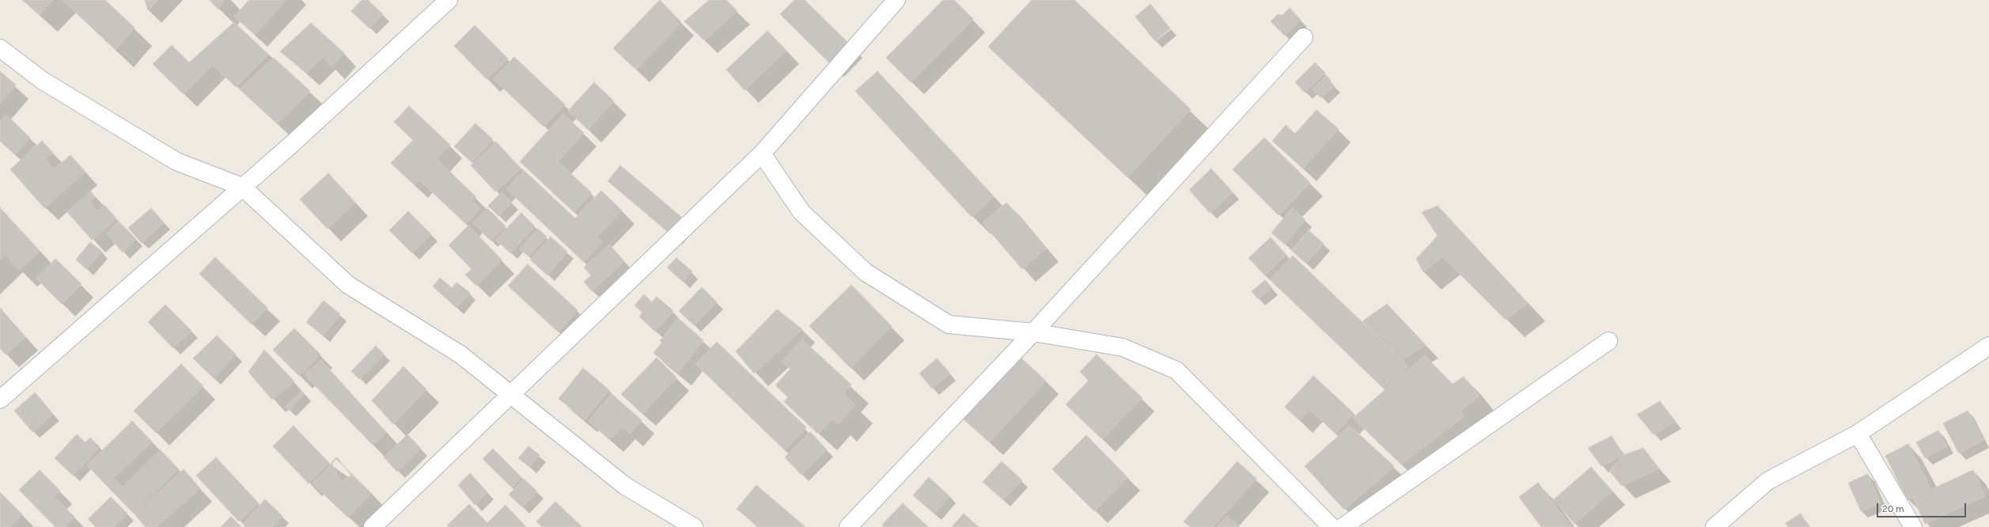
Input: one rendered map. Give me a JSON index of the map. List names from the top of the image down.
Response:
{
  "scale_bar": "20 m"
}
